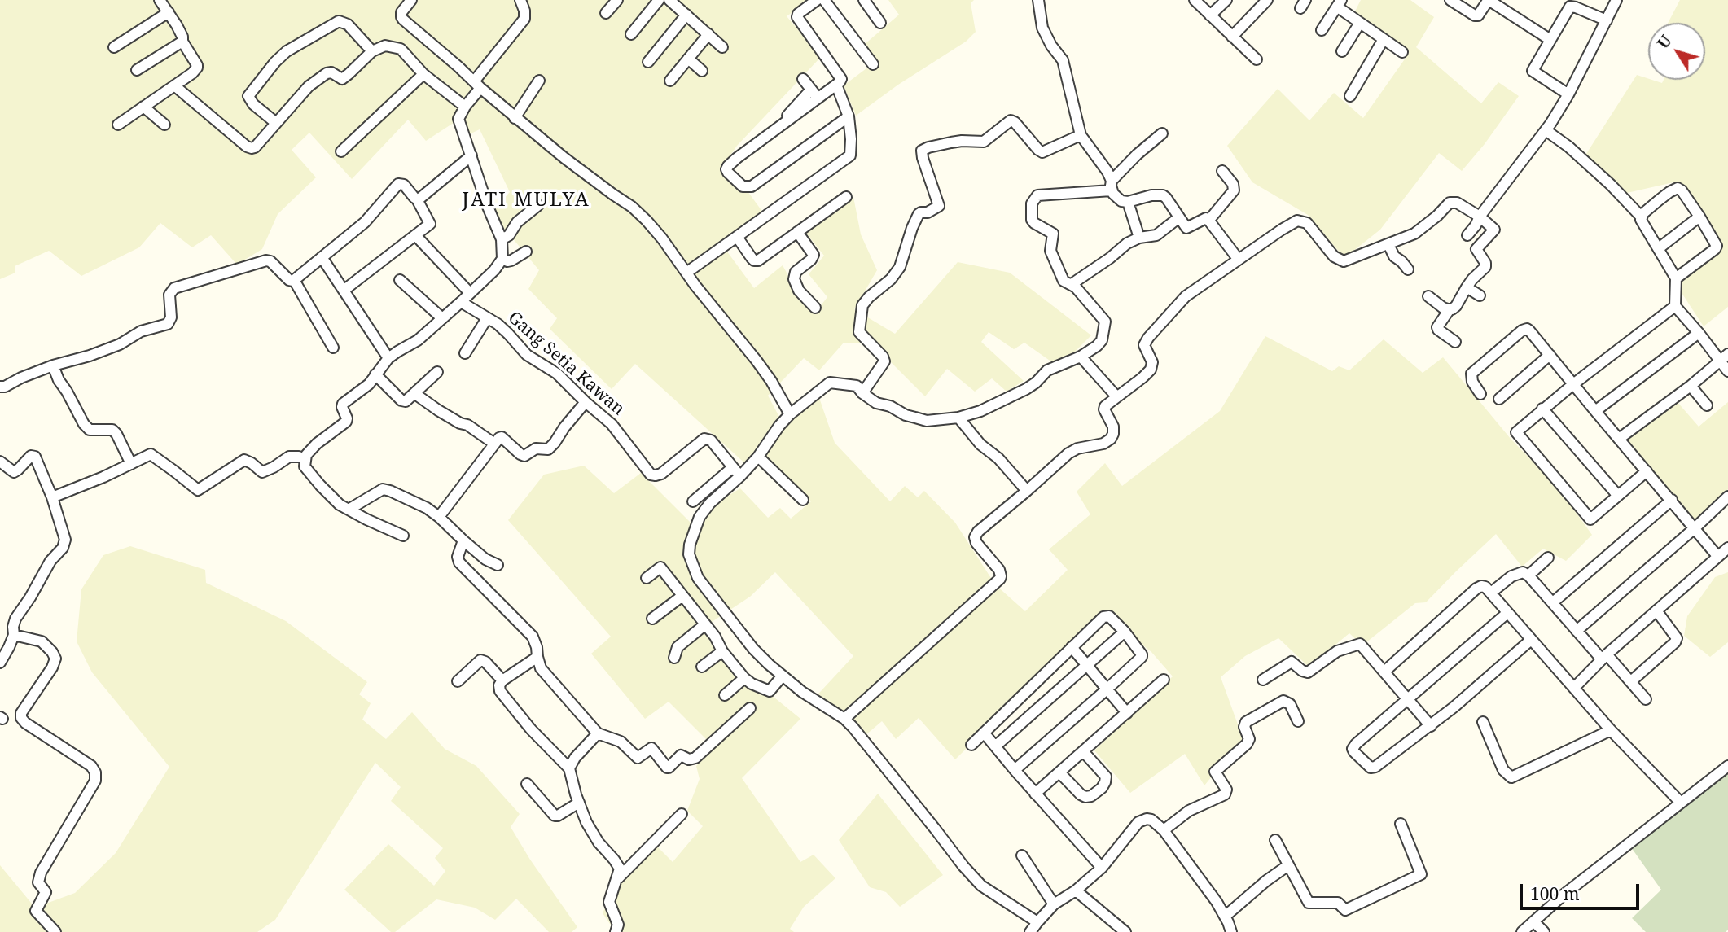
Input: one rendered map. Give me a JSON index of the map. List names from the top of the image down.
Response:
{
  "streets": {
    "street": ["Gang Setia Kawan"]
  },
  "districts": ["JATI MULYA"],
  "scale_bar": "100 m",
  "north": "top left"
}
